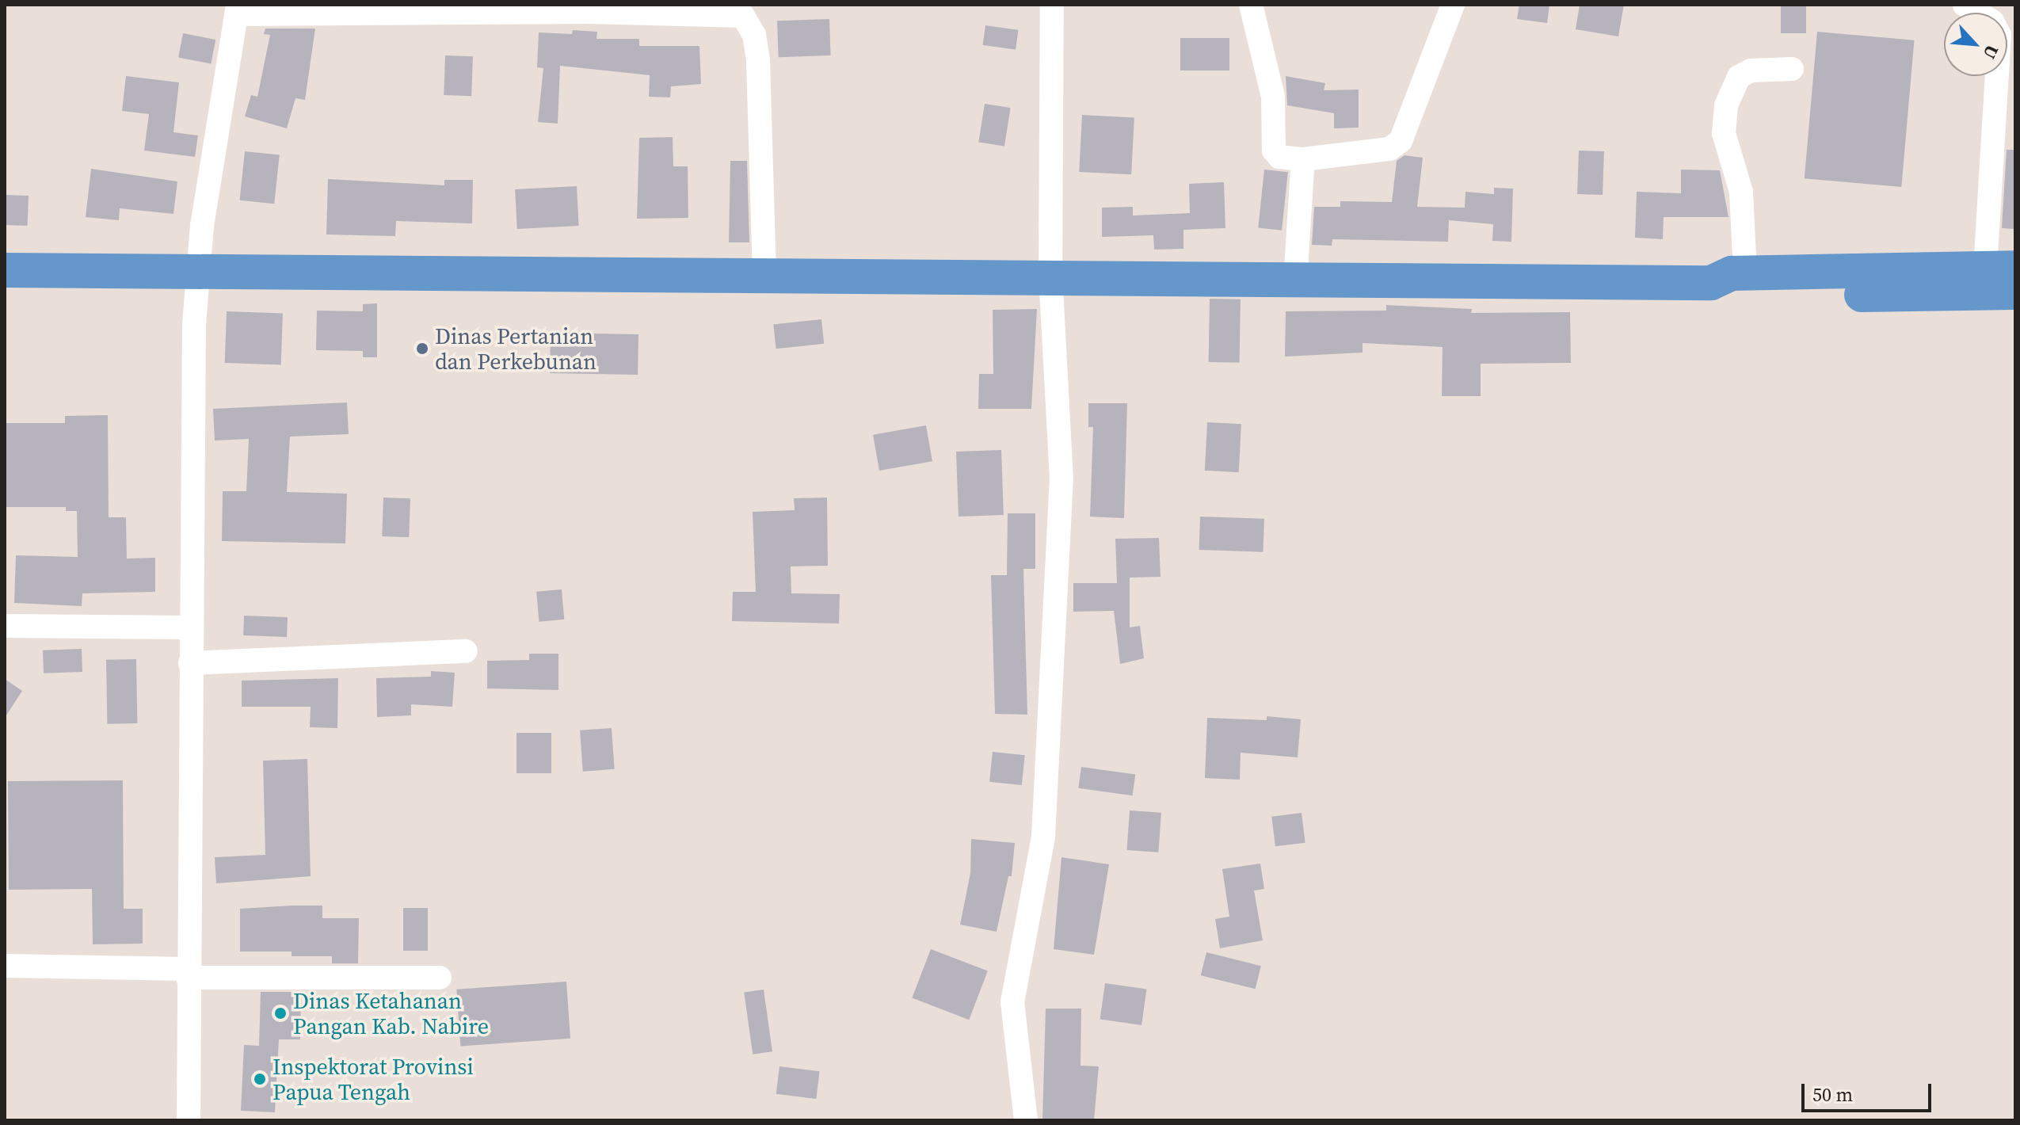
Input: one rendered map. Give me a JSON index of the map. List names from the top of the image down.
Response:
{
  "places": ["Dinas Pertanian dan Perkebunan", "Dinas Ketahanan Pangan Kab. Nabire", "Inspektorat Provinsi Papua Tengah"],
  "scale_bar": "50 m",
  "north": "bottom right"
}
